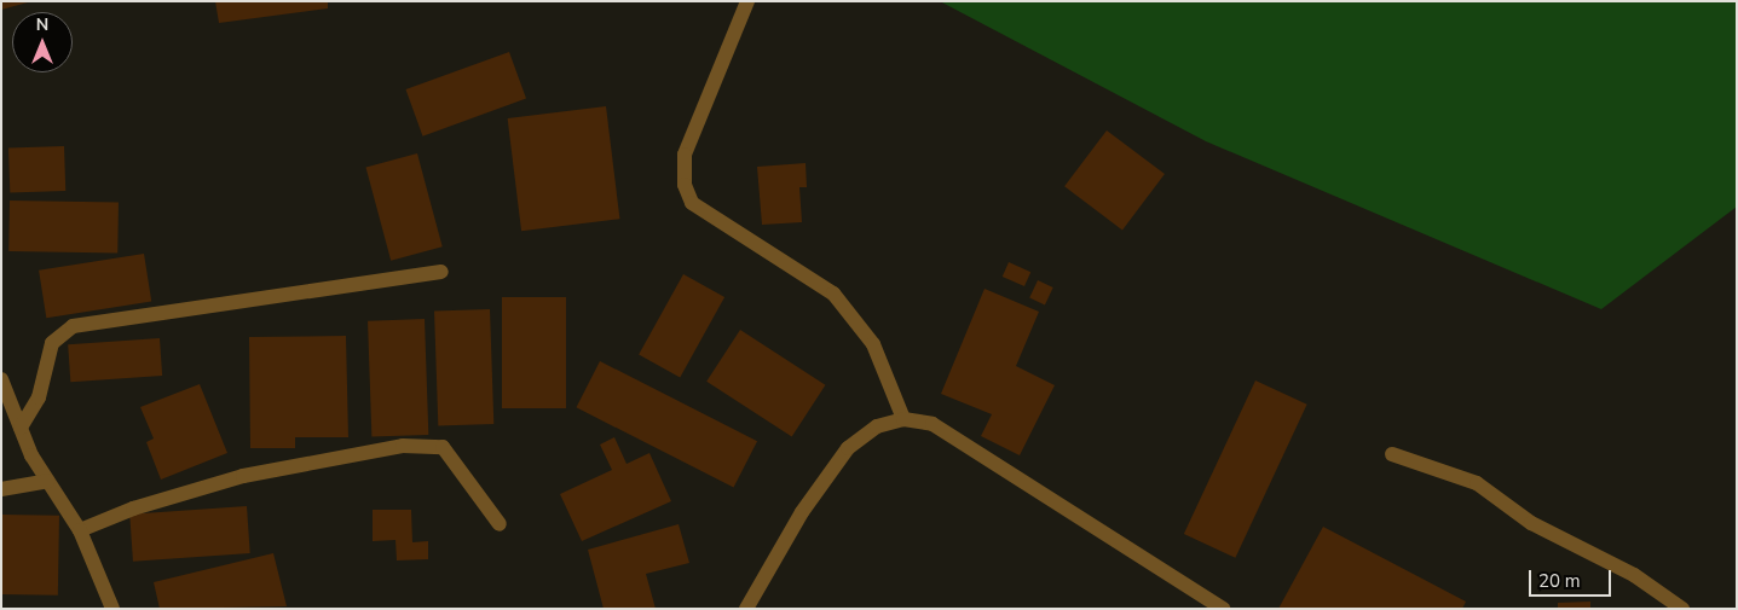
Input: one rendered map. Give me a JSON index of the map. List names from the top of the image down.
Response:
{
  "scale_bar": "20 m",
  "north": "top"
}
